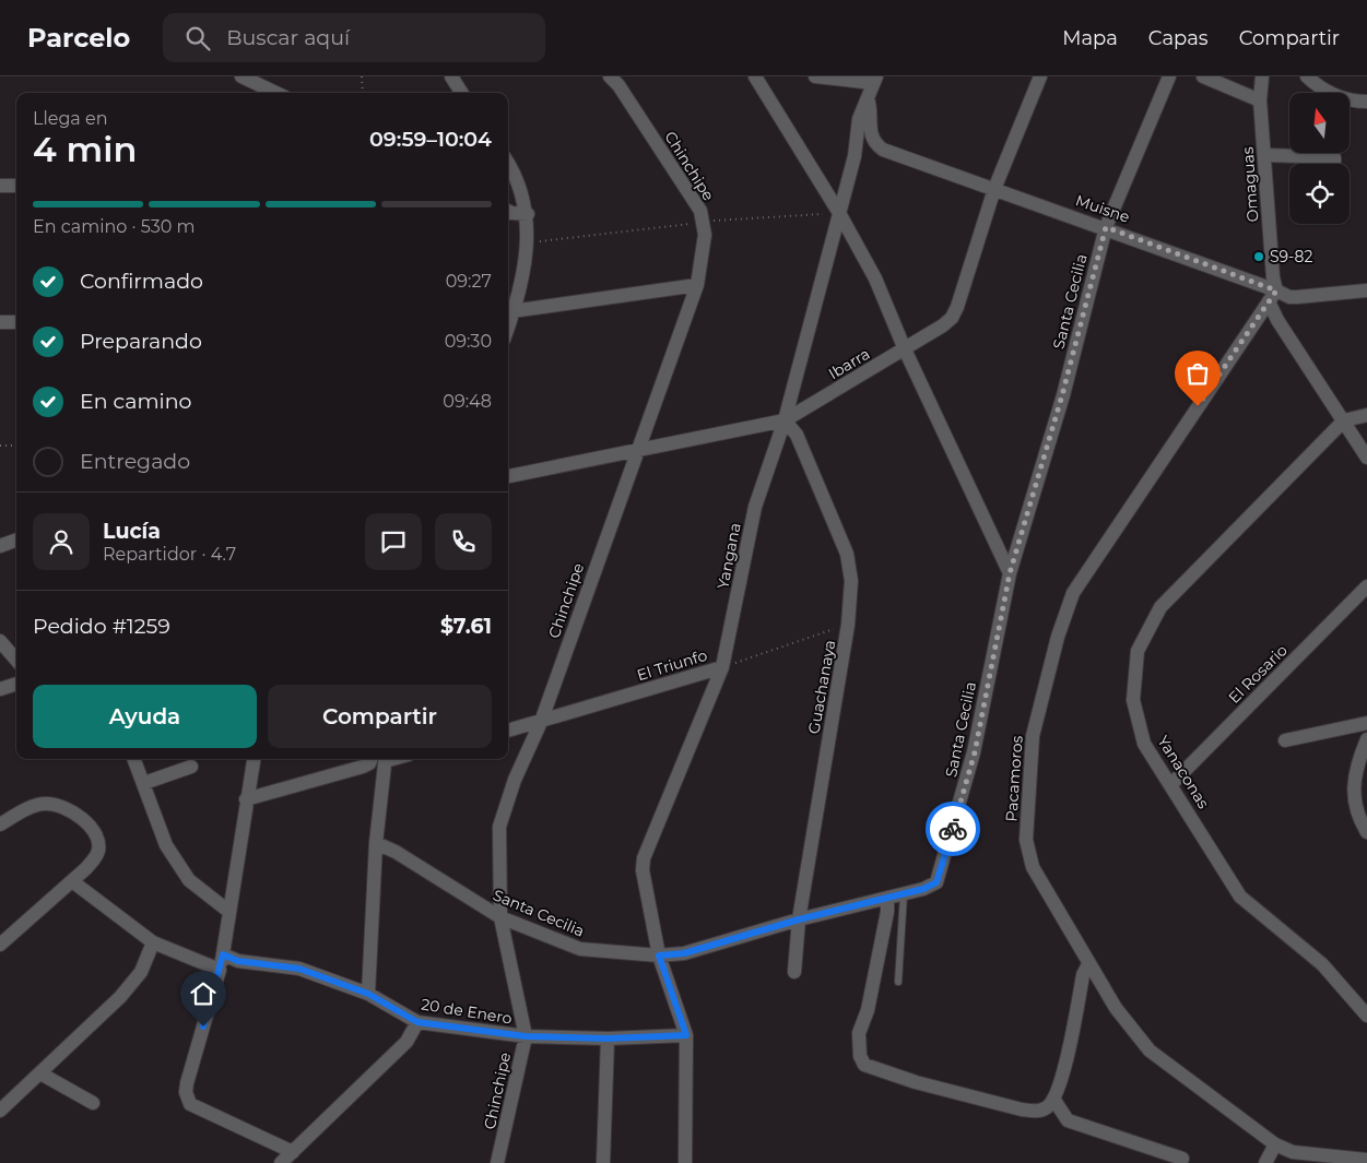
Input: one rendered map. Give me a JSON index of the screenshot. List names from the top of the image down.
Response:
{
  "streets": {
    "street": [
      "Chinchipe",
      "Omaguas",
      "Muisne",
      "Santa Cecilia",
      "Ibarra",
      "Yangana",
      "El Triunfo",
      "El Rosario",
      "Guachanaya",
      "Yanaconas",
      "Pacamoros",
      "20 de Enero"
    ]
  },
  "crossings": [
    ["Chinchipe", "Santa Cecilia"],
    ["Chinchipe", "Ibarra"],
    ["Chinchipe", "El Triunfo"],
    ["Chinchipe", "20 de Enero"],
    ["Omaguas", "Muisne"],
    ["Omaguas", "Yanaconas"],
    ["Omaguas", "Pacamoros"],
    ["Muisne", "Santa Cecilia"],
    ["Muisne", "Ibarra"],
    ["Muisne", "Yangana"],
    ["Muisne", "Pacamoros"],
    ["Santa Cecilia", "Yangana"],
    ["Santa Cecilia", "Guachanaya"],
    ["Ibarra", "Yangana"],
    ["Ibarra", "Guachanaya"],
    ["Yangana", "El Triunfo"],
    ["Yangana", "Guachanaya"],
    ["Yangana", "20 de Enero"],
    ["El Triunfo", "Guachanaya"],
    ["El Rosario", "Yanaconas"]
  ],
  "places": ["S9-82"],
  "north": "top",
  "page": {
    "header": "Parcelo",
    "search": "Buscar aquí",
    "nav": ["Mapa", "Capas", "Compartir"],
    "heading": ["4 min", "Llega en", "09:59–10:04"],
    "panel": [
      "Lucía",
      "Repartidor · 4.7",
      "Pedido #1259",
      "$7.61"
    ],
    "bar": "En camino · 530 m",
    "list": [
      ["Confirmado", "09:27"],
      ["Preparando", "09:30"],
      ["En camino", "09:48"],
      "Entregado"
    ],
    "buttons": ["Ayuda", "Compartir"]
  }
}
